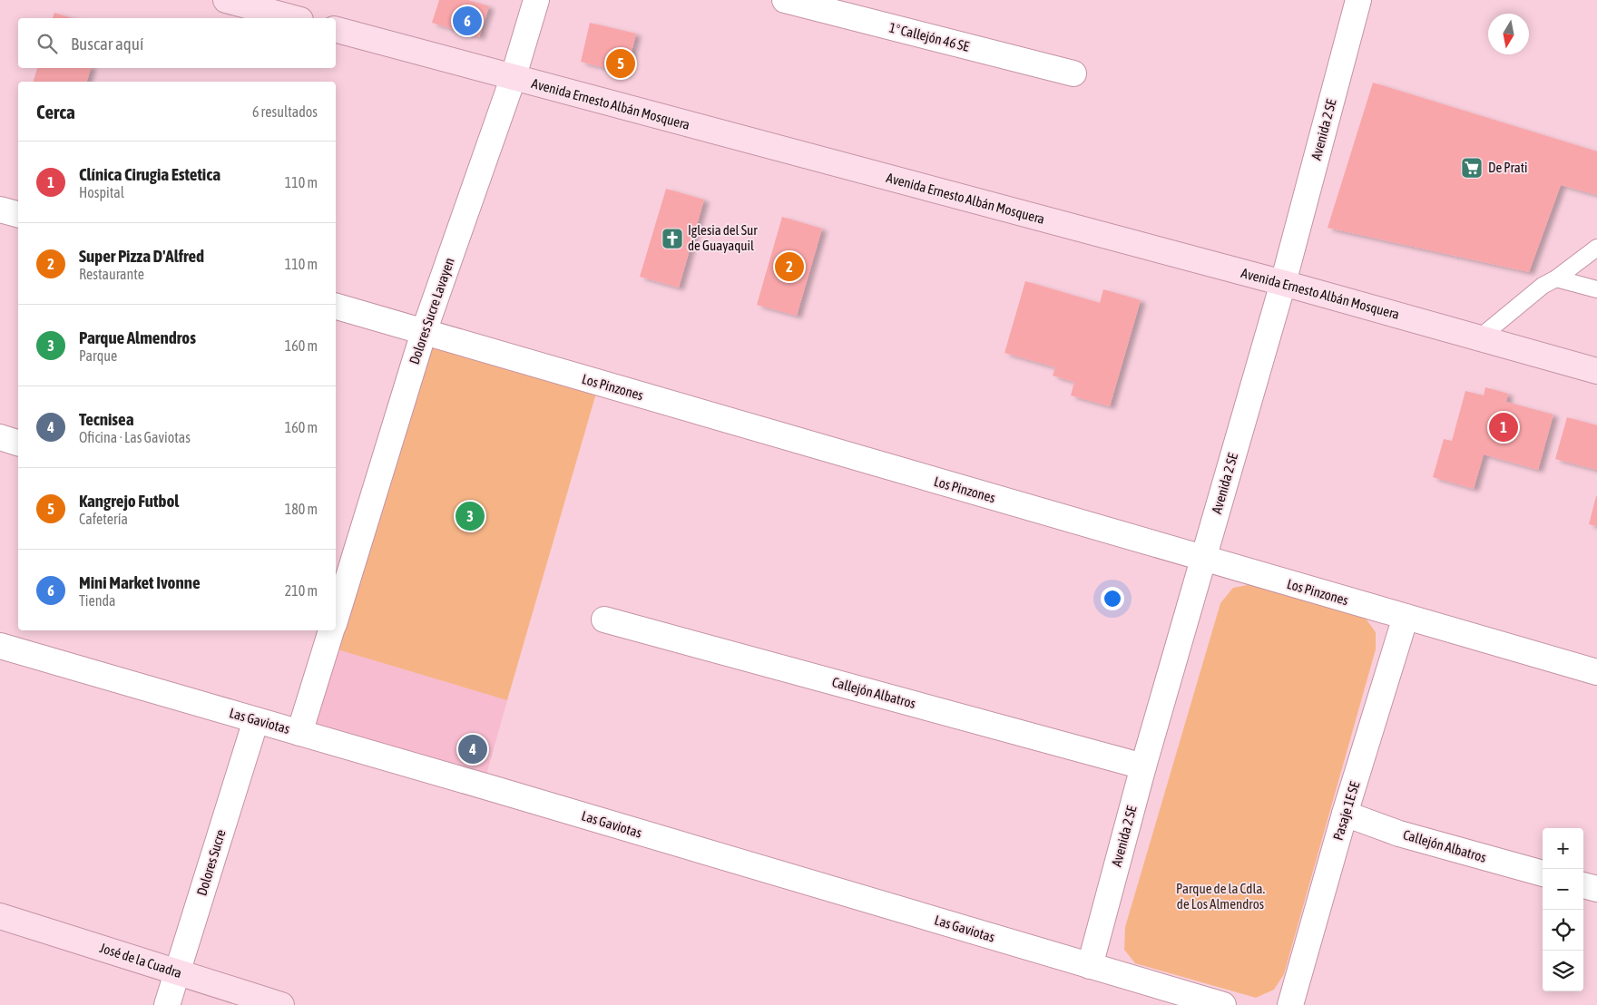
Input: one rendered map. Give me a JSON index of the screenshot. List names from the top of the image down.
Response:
{
  "streets": {
    "street": [
      "1º Callejón 46 SE",
      "Avenida Ernesto Albán Mosquera",
      "Avenida 2 SE",
      "Dolores Sucre Lavayen",
      "Los Pinzones",
      "Callejón Albatros",
      "Las Gaviotas",
      "Pasaje 1E SE",
      "Dolores Sucre",
      "José de la Cuadra"
    ]
  },
  "crossings": [
    ["Avenida Ernesto Albán Mosquera", "Avenida 2 SE"],
    ["Avenida Ernesto Albán Mosquera", "Dolores Sucre Lavayen"],
    ["Avenida 2 SE", "Los Pinzones"],
    ["Avenida 2 SE", "Callejón Albatros"],
    ["Avenida 2 SE", "Las Gaviotas"],
    ["Dolores Sucre Lavayen", "Los Pinzones"],
    ["Los Pinzones", "Pasaje 1E SE"],
    ["Callejón Albatros", "Pasaje 1E SE"],
    ["Las Gaviotas", "Dolores Sucre"],
    ["Dolores Sucre", "José de la Cuadra"]
  ],
  "parks": ["Parque de la Cdla. de Los Almendros"],
  "places": {
    "supermarket": ["De Prati"],
    "church": ["Iglesia del Sur de Guayaquil"]
  },
  "north": "bottom",
  "page": {
    "pins": [
      "6",
      "5",
      "2",
      "1",
      "3",
      "4"
    ],
    "search": "Buscar aquí",
    "heading": ["Cerca", "6 resultados"],
    "list": [
      {
        "mark": "1",
        "name": "Clínica Cirugia Estetica",
        "note": "Hospital",
        "value": "110 m"
      },
      {
        "mark": "2",
        "name": "Super Pizza D'Alfred",
        "note": "Restaurante",
        "value": "110 m"
      },
      {
        "mark": "3",
        "name": "Parque Almendros",
        "note": "Parque",
        "value": "160 m"
      },
      {
        "mark": "4",
        "name": "Tecnisea",
        "note": "Oficina · Las Gaviotas",
        "value": "160 m"
      },
      {
        "mark": "5",
        "name": "Kangrejo Futbol",
        "note": "Cafetería",
        "value": "180 m"
      },
      {
        "mark": "6",
        "name": "Mini Market Ivonne",
        "note": "Tienda",
        "value": "210 m"
      }
    ],
    "map_buttons": ["+", "−"]
  }
}
